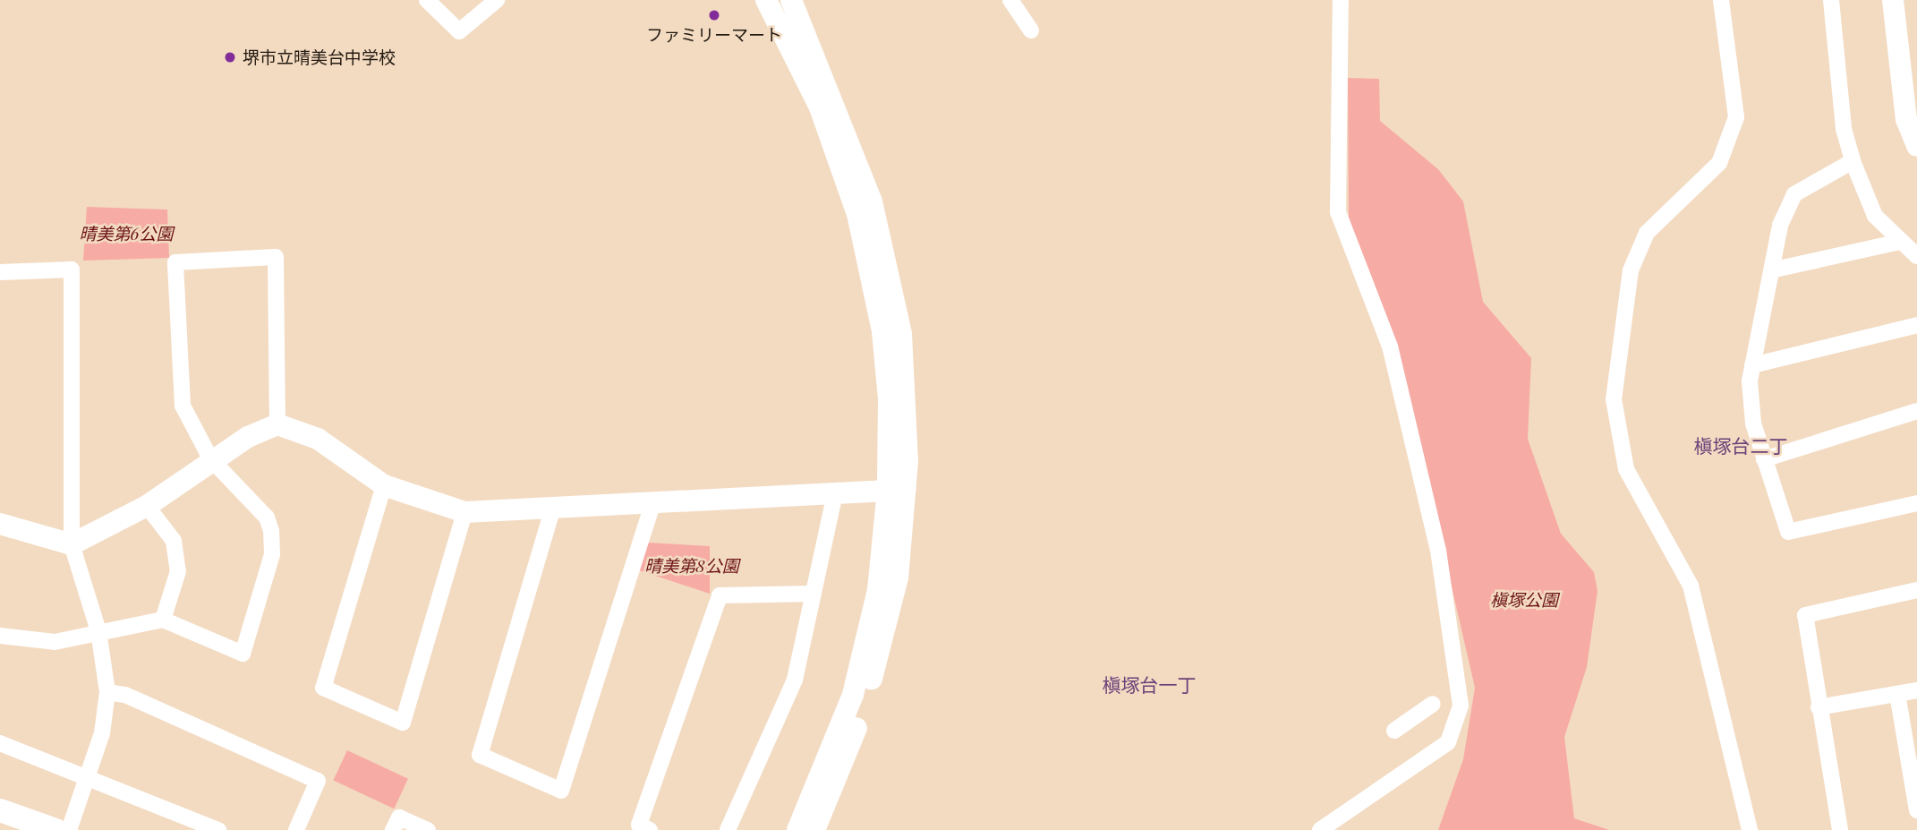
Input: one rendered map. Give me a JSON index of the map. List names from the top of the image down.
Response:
{
  "districts": ["槇塚台二丁", "槇塚台一丁"],
  "parks": ["晴美第6公園", "晴美第8公園", "槇塚公園"],
  "places": ["ファミリーマート", "堺市立晴美台中学校"]
}
